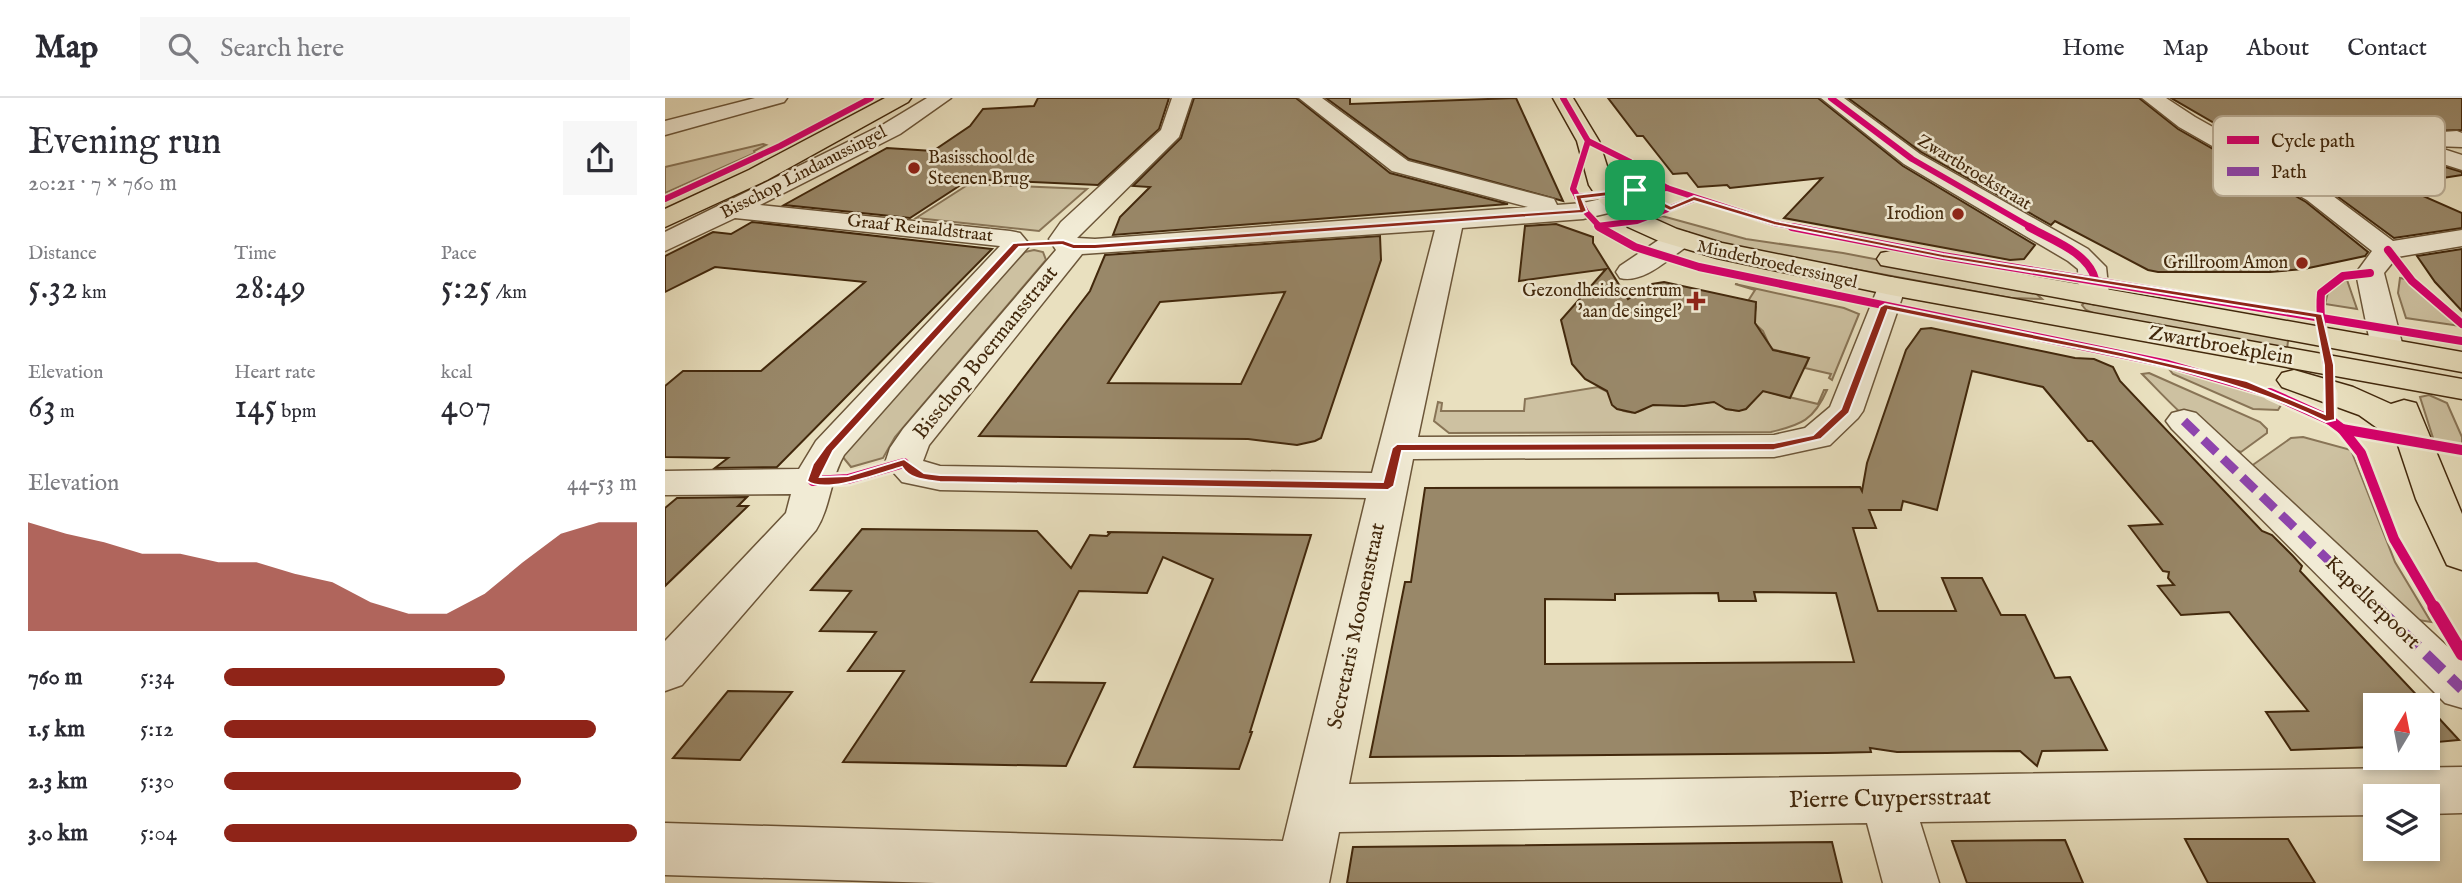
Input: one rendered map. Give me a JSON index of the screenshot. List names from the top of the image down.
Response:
{
  "streets": {
    "main road": ["Bisschop Lindanussingel", "Minderbroederssingel", "Zwartbroekplein"],
    "street": [
      "Zwartbroekstraat",
      "Graaf Reinaldstraat",
      "Bisschop Boermansstraat",
      "Kapellerpoort",
      "Secretaris Moonenstraat",
      "Pierre Cuypersstraat"
    ]
  },
  "crossings": [
    ["Bisschop Lindanussingel", "Graaf Reinaldstraat"],
    ["Zwartbroekstraat", "Zwartbroekplein"],
    ["Minderbroederssingel", "Zwartbroekplein"],
    ["Bisschop Boermansstraat", "Secretaris Moonenstraat"],
    ["Secretaris Moonenstraat", "Pierre Cuypersstraat"]
  ],
  "places": {
    "other": ["Basisschool de Steenen Brug", "Irodion", "Grillroom Amon"],
    "health": ["Gezondheidscentrum 'aan de singel'"]
  },
  "legend": ["Cycle path", "Path"],
  "north": "top",
  "page": {
    "header": "Map",
    "search": "Search here",
    "nav": [
      "Home",
      "Map",
      "About",
      "Contact"
    ],
    "heading": ["Evening run", "20:21 · 7 × 760 m"],
    "stats": [
      ["Distance", "5.32 km"],
      ["Time", "28:49"],
      ["Pace", "5:25 /km"],
      ["Elevation", "63 m"],
      ["Heart rate", "145 bpm"],
      ["kcal", "407"]
    ],
    "chart": ["Elevation", "44–53 m"],
    "list": [
      {
        "name": "760 m",
        "note": "5:34"
      },
      {
        "name": "1.5 km",
        "note": "5:12"
      },
      {
        "name": "2.3 km",
        "note": "5:30"
      },
      {
        "name": "3.0 km",
        "note": "5:04"
      }
    ]
  }
}
